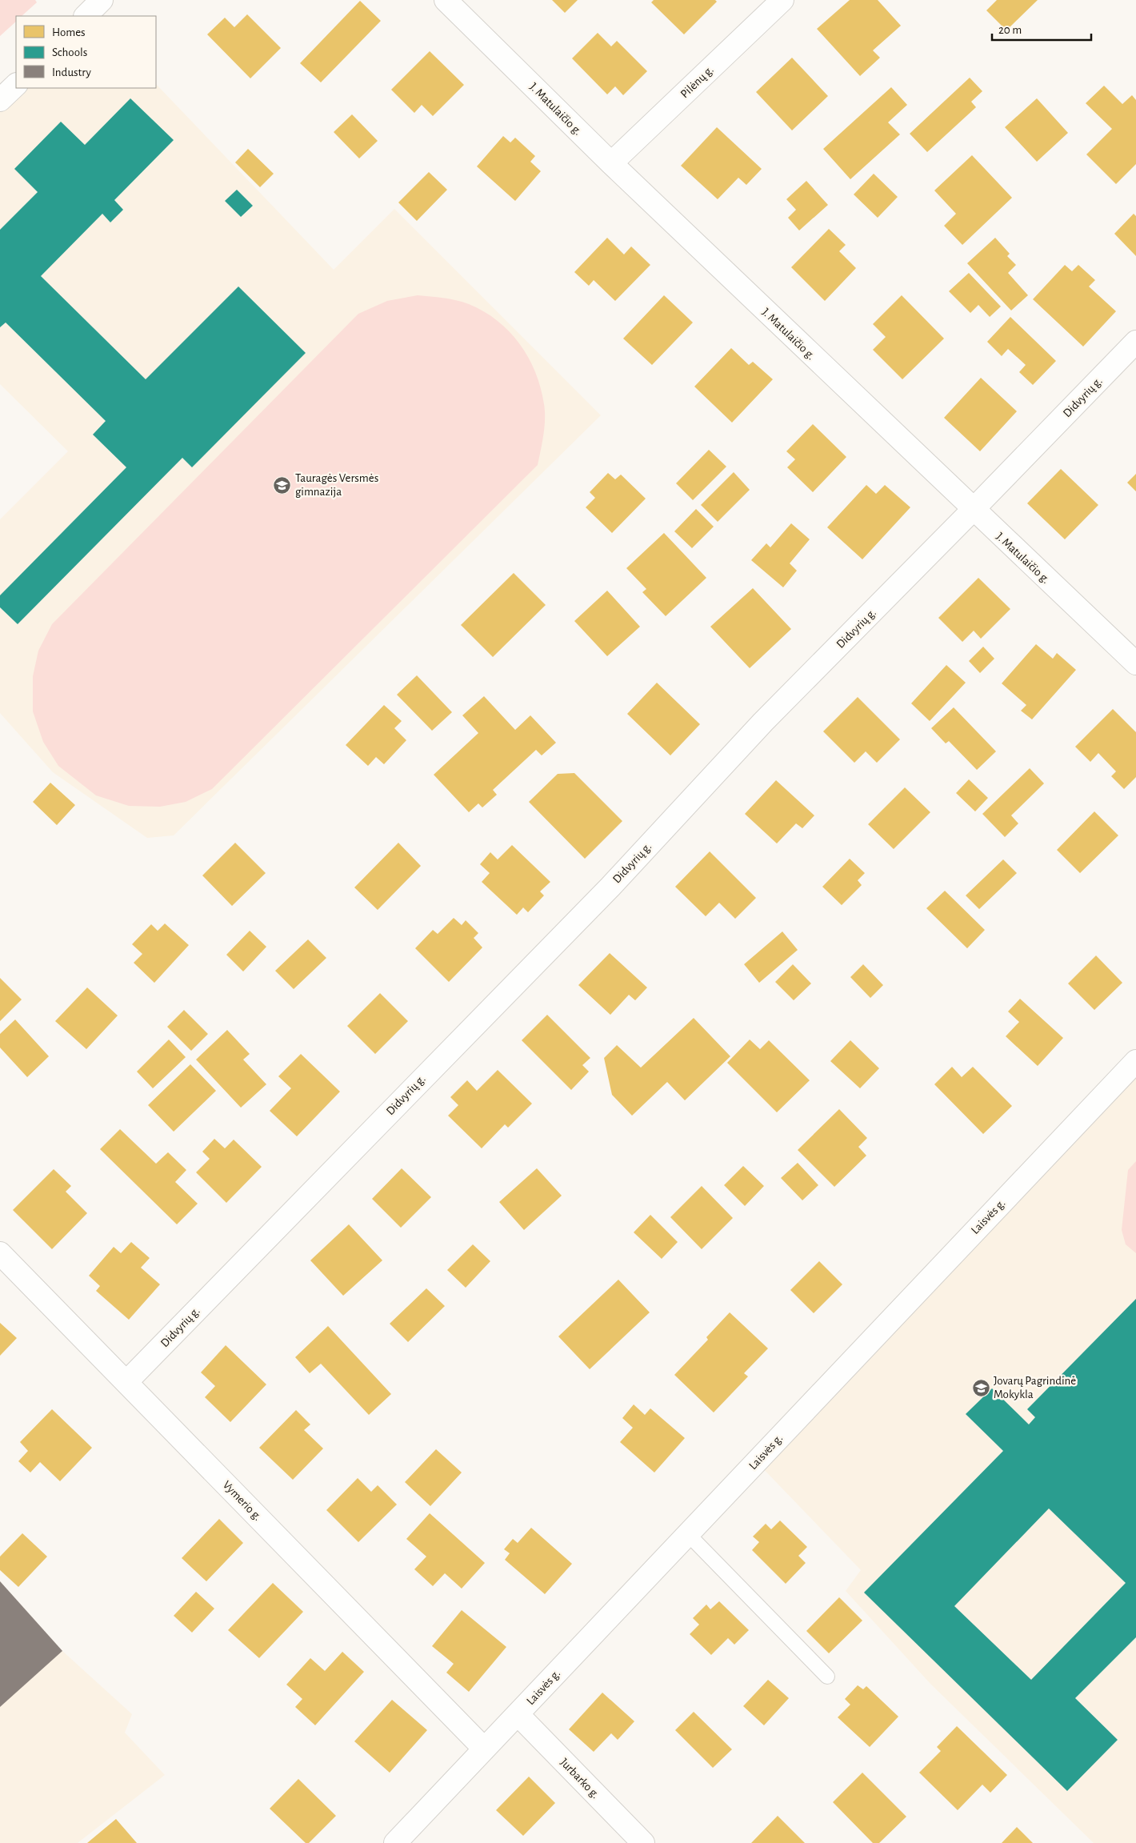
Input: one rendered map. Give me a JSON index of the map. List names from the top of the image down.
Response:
{
  "streets": {
    "street": [
      "Pilėnų g.",
      "J. Matulaičio g.",
      "Didvyrių g.",
      "Laisvės g.",
      "Vymerio g.",
      "Jurbarko g."
    ]
  },
  "crossings": [
    ["Pilėnų g.", "J. Matulaičio g."],
    ["J. Matulaičio g.", "Didvyrių g."],
    ["Didvyrių g.", "Vymerio g."],
    ["Laisvės g.", "Vymerio g."],
    ["Laisvės g.", "Jurbarko g."]
  ],
  "places": {
    "school or university": ["Tauragės Versmės gimnazija", "Jovarų Pagrindinė Mokykla"]
  },
  "legend": ["Homes", "Schools", "Industry"],
  "scale_bar": "20 m"
}
